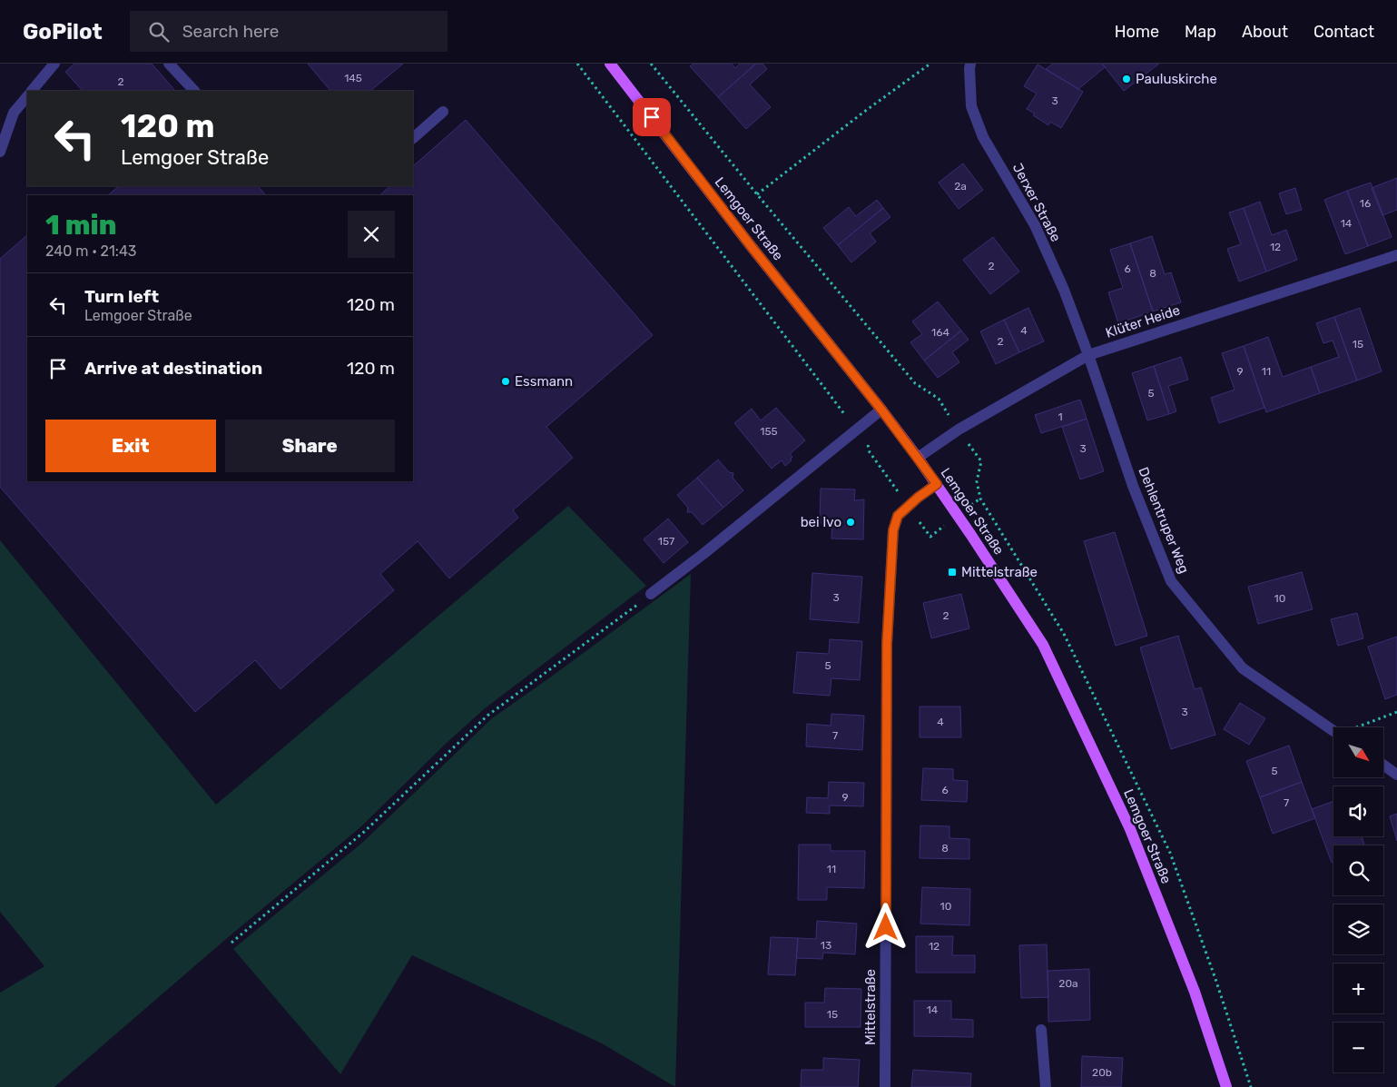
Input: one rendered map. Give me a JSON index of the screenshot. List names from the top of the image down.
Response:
{
  "streets": {
    "main road": ["Lemgoer Straße"],
    "street": [
      "Jerxer Straße",
      "Klüter Heide",
      "Dehlentruper Weg",
      "Mittelstraße"
    ]
  },
  "crossings": [
    ["Jerxer Straße", "Klüter Heide"],
    ["Jerxer Straße", "Dehlentruper Weg"],
    ["Lemgoer Straße", "Klüter Heide"],
    ["Lemgoer Straße", "Mittelstraße"],
    ["Klüter Heide", "Dehlentruper Weg"]
  ],
  "places": {
    "other": ["Pauluskirche", "Essmann", "bei Ivo"],
    "transit": ["Mittelstraße"]
  },
  "house_numbers": [
    "145",
    "2",
    "3",
    "2a",
    "16",
    "14",
    "12",
    "2",
    "6",
    "8",
    "4",
    "164",
    "2",
    "15",
    "9",
    "11",
    "5",
    "1",
    "155",
    "3",
    "157",
    "3",
    "10",
    "2",
    "5",
    "3",
    "4",
    "7",
    "5",
    "6",
    "9",
    "7",
    "8",
    "11",
    "10",
    "13",
    "12",
    "20a",
    "14",
    "15",
    "20b"
  ],
  "north": "bottom right",
  "page": {
    "header": "GoPilot",
    "search": "Search here",
    "nav": [
      "Home",
      "Map",
      "About",
      "Contact"
    ],
    "turn": ["120 m", "Lemgoer Straße"],
    "heading": ["1 min", "240 m · 21:43"],
    "list": [
      {
        "name": "Turn left",
        "note": "Lemgoer Straße",
        "value": "120 m"
      },
      {
        "name": "Arrive at destination",
        "value": "120 m"
      }
    ],
    "buttons": ["Exit", "Share"],
    "map_buttons": ["+", "−"]
  }
}
